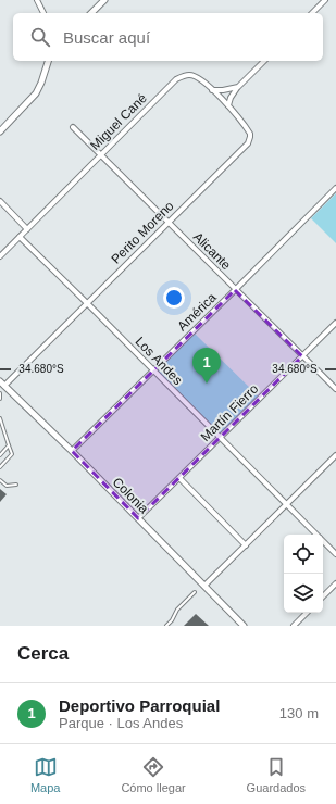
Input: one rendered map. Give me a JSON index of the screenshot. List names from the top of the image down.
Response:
{
  "streets": {
    "street": [
      "Miguel Cané",
      "Perito Moreno",
      "Alicante",
      "América",
      "Los Andes",
      "Martín Fierro",
      "Colonia"
    ]
  },
  "crossings": [
    ["Miguel Cané", "Perito Moreno"],
    ["Miguel Cané", "Alicante"],
    ["Miguel Cané", "Los Andes"],
    ["Perito Moreno", "Alicante"],
    ["Perito Moreno", "Los Andes"],
    ["Perito Moreno", "Colonia"],
    ["Alicante", "América"],
    ["Alicante", "Martín Fierro"],
    ["América", "Los Andes"],
    ["América", "Colonia"],
    ["Los Andes", "Martín Fierro"],
    ["Martín Fierro", "Colonia"]
  ],
  "page": {
    "search": "Buscar aquí",
    "pins": "1",
    "heading": "Cerca",
    "list": [
      {
        "mark": "1",
        "name": "Deportivo Parroquial",
        "note": "Parque · Los Andes",
        "value": "130 m"
      }
    ],
    "nav": ["Mapa", "Cómo llegar", "Guardados"]
  },
  "coordinates": ["34.680°S"]
}
